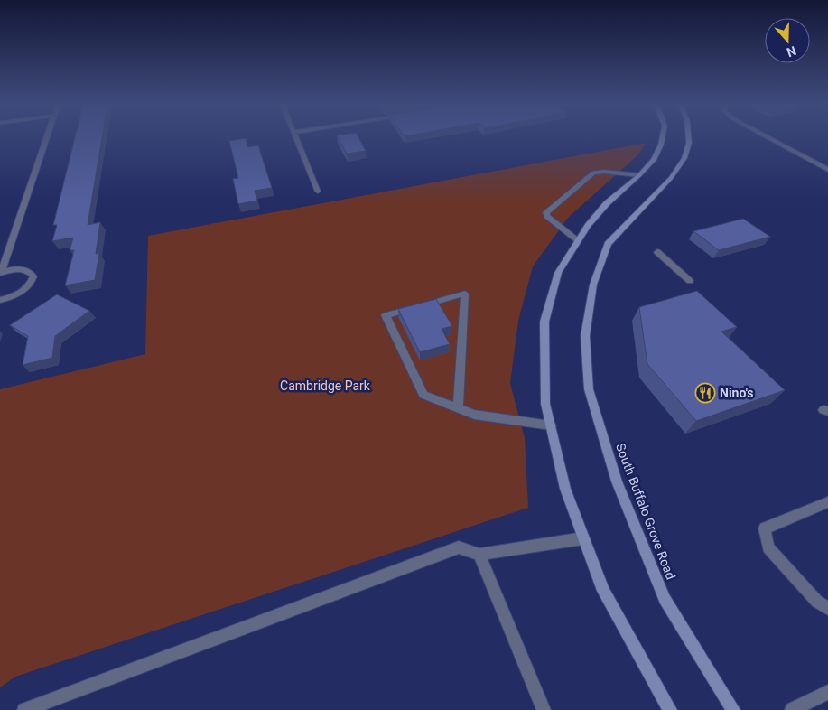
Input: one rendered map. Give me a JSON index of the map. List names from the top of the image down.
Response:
{
  "streets": {
    "main road": ["South Buffalo Grove Road"]
  },
  "parks": ["Cambridge Park"],
  "places": {
    "restaurant": ["Nino's"]
  },
  "north": "bottom"
}
